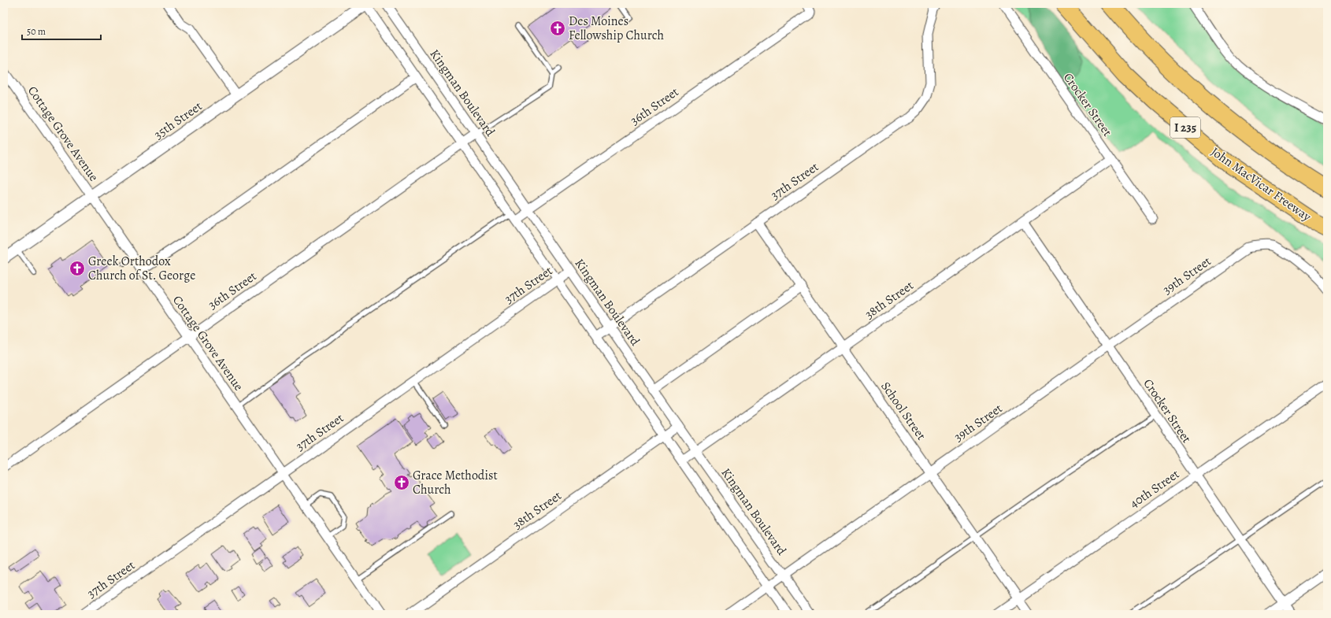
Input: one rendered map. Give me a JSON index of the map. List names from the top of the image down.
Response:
{
  "streets": {
    "highway": ["I 235", "John MacVicar Freeway"],
    "street": [
      "Kingman Boulevard",
      "Crocker Street",
      "36th Street",
      "35th Street",
      "Cottage Grove Avenue",
      "37th Street",
      "39th Street",
      "38th Street",
      "School Street",
      "40th Street"
    ]
  },
  "crossings": [
    ["Kingman Boulevard", "36th Street"],
    ["Kingman Boulevard", "37th Street"],
    ["Kingman Boulevard", "39th Street"],
    ["Kingman Boulevard", "38th Street"],
    ["Crocker Street", "39th Street"],
    ["Crocker Street", "38th Street"],
    ["Crocker Street", "40th Street"],
    ["36th Street", "Cottage Grove Avenue"],
    ["35th Street", "Cottage Grove Avenue"],
    ["Cottage Grove Avenue", "37th Street"],
    ["37th Street", "School Street"],
    ["39th Street", "School Street"],
    ["38th Street", "School Street"],
    ["School Street", "40th Street"]
  ],
  "places": {
    "church": ["Des Moines Fellowship Church", "Greek Orthodox Church of St. George", "Grace Methodist Church"]
  },
  "scale_bar": "50 m"
}
